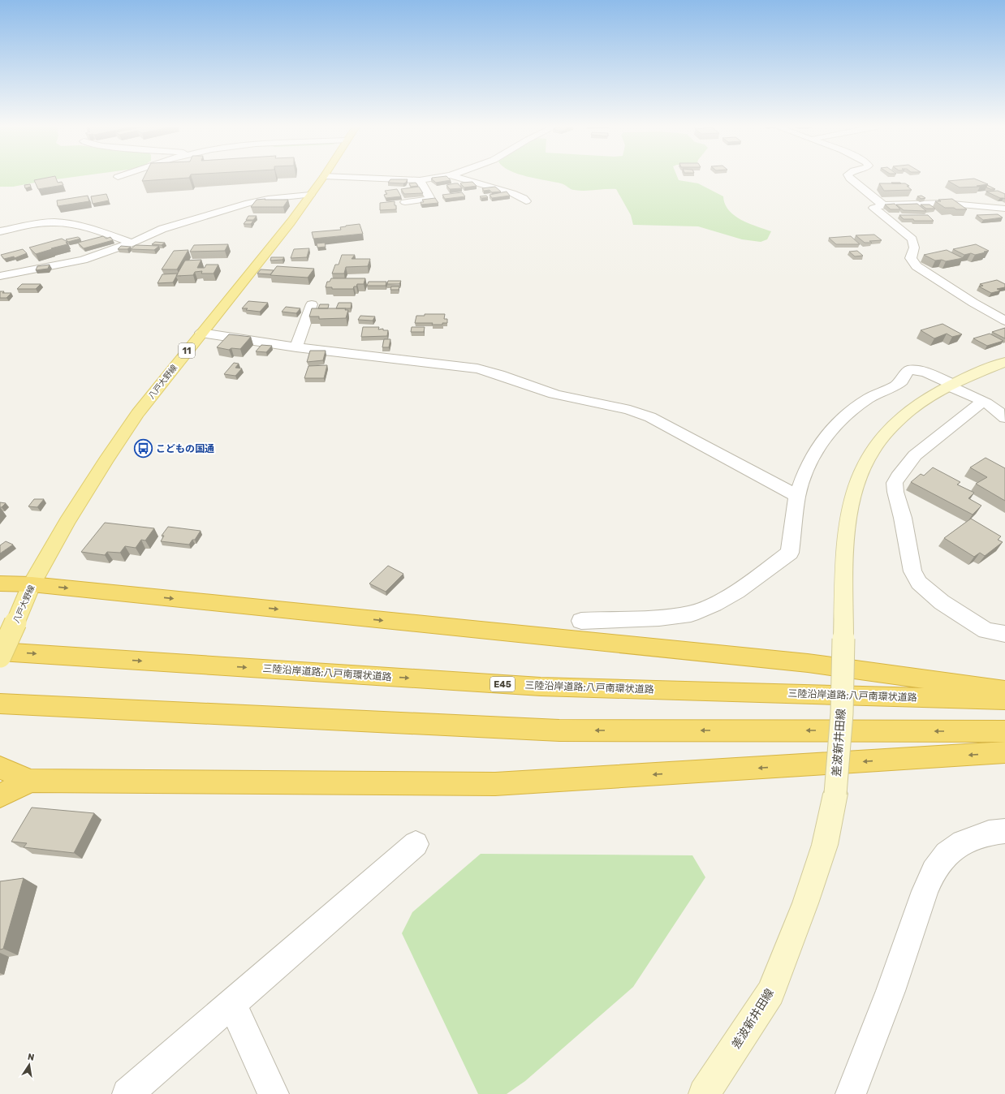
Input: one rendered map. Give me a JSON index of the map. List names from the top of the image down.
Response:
{
  "streets": {
    "highway": ["三陸沿岸道路;八戸南環状道路", "E45"],
    "main road": ["11", "八戸大野線", "差波新井田線"]
  },
  "places": {
    "bus stop": ["こどもの国通"]
  },
  "north": "top"
}
